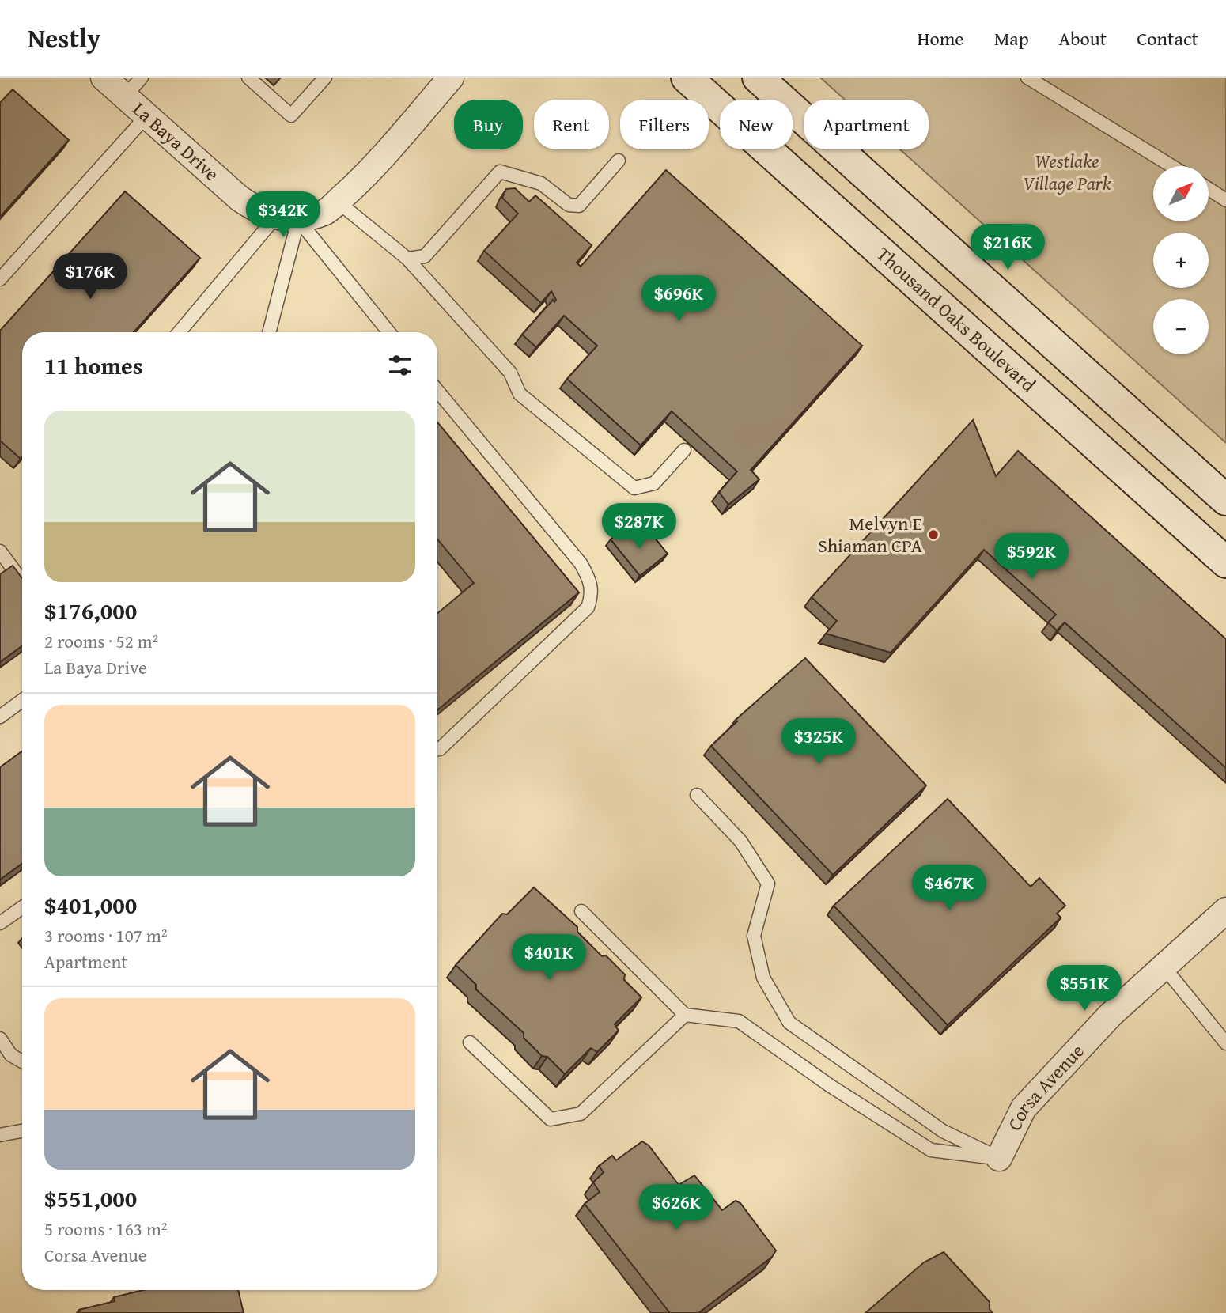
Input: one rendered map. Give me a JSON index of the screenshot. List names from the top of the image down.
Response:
{
  "streets": {
    "main road": ["Thousand Oaks Boulevard"],
    "street": ["La Baya Drive", "Corsa Avenue"]
  },
  "parks": ["Westlake Village Park"],
  "places": ["Melvyn E Shiaman CPA"],
  "north": "top right",
  "page": {
    "header": "Nestly",
    "nav": [
      "Home",
      "Map",
      "About",
      "Contact"
    ],
    "chip": [
      "Buy",
      "Rent",
      "Filters",
      "New",
      "Apartment"
    ],
    "map_buttons": ["+", "−"],
    "price": [
      "$342K",
      "$216K",
      "$176K",
      "$696K",
      "$287K",
      "$592K",
      "$325K",
      "$467K",
      "$401K",
      "$551K",
      "$626K"
    ],
    "heading": "11 homes",
    "list": [
      {
        "name": "$176,000",
        "note": "2 rooms · 52 m² · La Baya Drive"
      },
      {
        "name": "$401,000",
        "note": "3 rooms · 107 m² · Apartment"
      },
      {
        "name": "$551,000",
        "note": "5 rooms · 163 m² · Corsa Avenue"
      }
    ]
  }
}
